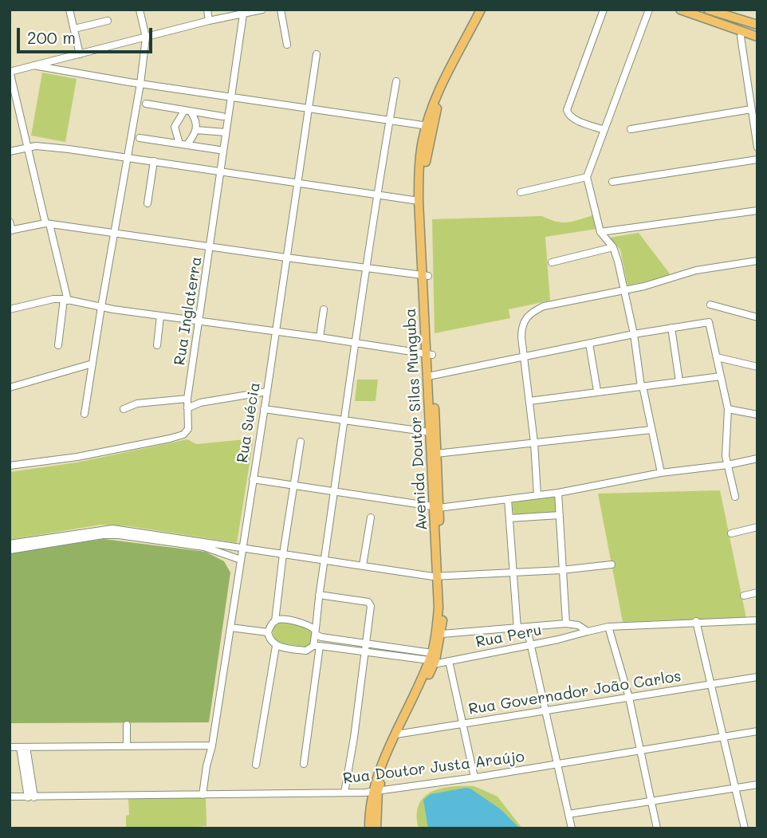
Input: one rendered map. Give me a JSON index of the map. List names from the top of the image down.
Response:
{
  "streets": {
    "main road": ["Avenida Doutor Silas Munguba"],
    "street": [
      "Rua Inglaterra",
      "Rua Suécia",
      "Rua Peru",
      "Rua Governador João Carlos",
      "Rua Doutor Justa Araújo"
    ]
  },
  "crossings": [
    ["Avenida Doutor Silas Munguba", "Rua Peru"],
    ["Avenida Doutor Silas Munguba", "Rua Governador João Carlos"],
    ["Avenida Doutor Silas Munguba", "Rua Doutor Justa Araújo"],
    ["Rua Suécia", "Rua Doutor Justa Araújo"]
  ],
  "scale_bar": "200 m"
}
